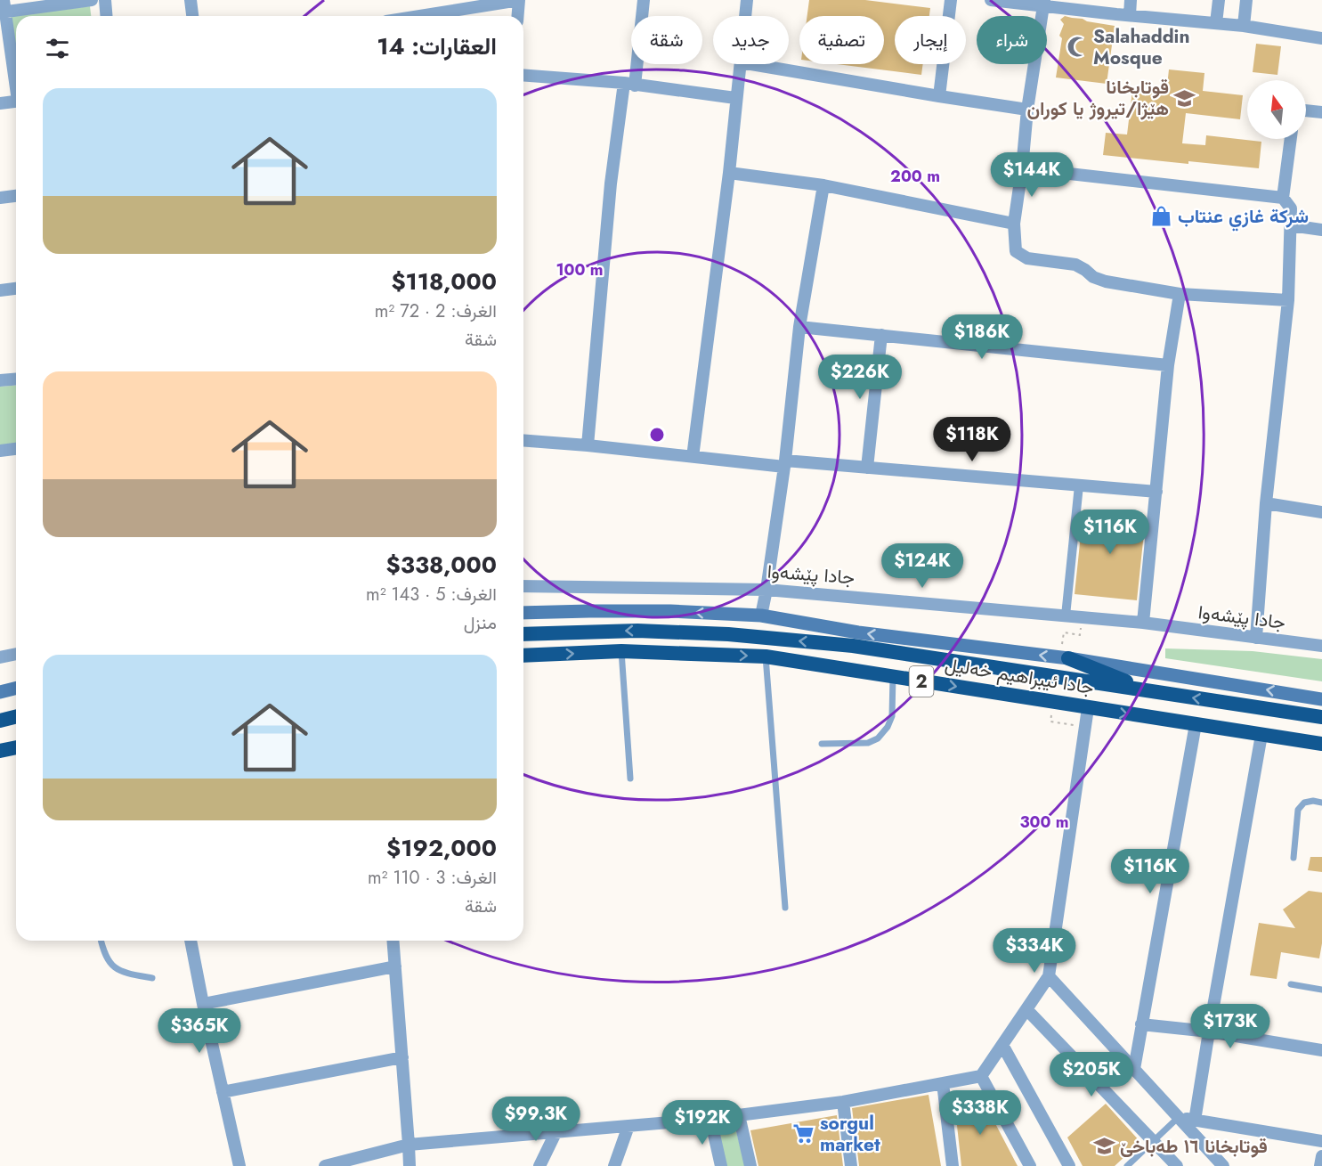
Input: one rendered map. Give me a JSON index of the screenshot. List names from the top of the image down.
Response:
{
  "streets": {
    "highway": ["جادا ئیبراهیم خەلیل", "2"],
    "street": ["جادا پێشەوا"]
  },
  "places": {
    "mosque": ["Salahaddin Mosque"],
    "school or university": ["قوتابخانا هێژا/تيروژ يا كوران", "قوتابخانا ۱٦ طەباخێ"],
    "shop": ["شركة غازي عنتاب"],
    "supermarket": ["sorgul market"]
  },
  "north": "top",
  "page": {
    "chip": [
      "شراء",
      "إيجار",
      "تصفية",
      "جديد",
      "شقة"
    ],
    "heading": "العقارات: 14",
    "list": [
      {
        "name": "$118,000",
        "note": "الغرف: 2 · 72 m² · شقة"
      },
      {
        "name": "$338,000",
        "note": "الغرف: 5 · 143 m² · منزل"
      },
      {
        "name": "$192,000",
        "note": "الغرف: 3 · 110 m² · شقة"
      }
    ],
    "price": [
      "$144K",
      "$186K",
      "$226K",
      "$118K",
      "$116K",
      "$124K",
      "$116K",
      "$334K",
      "$173K",
      "$365K",
      "$205K",
      "$338K",
      "$99.3K",
      "$192K"
    ]
  },
  "rings": ["200 m", "100 m", "300 m"]
}
